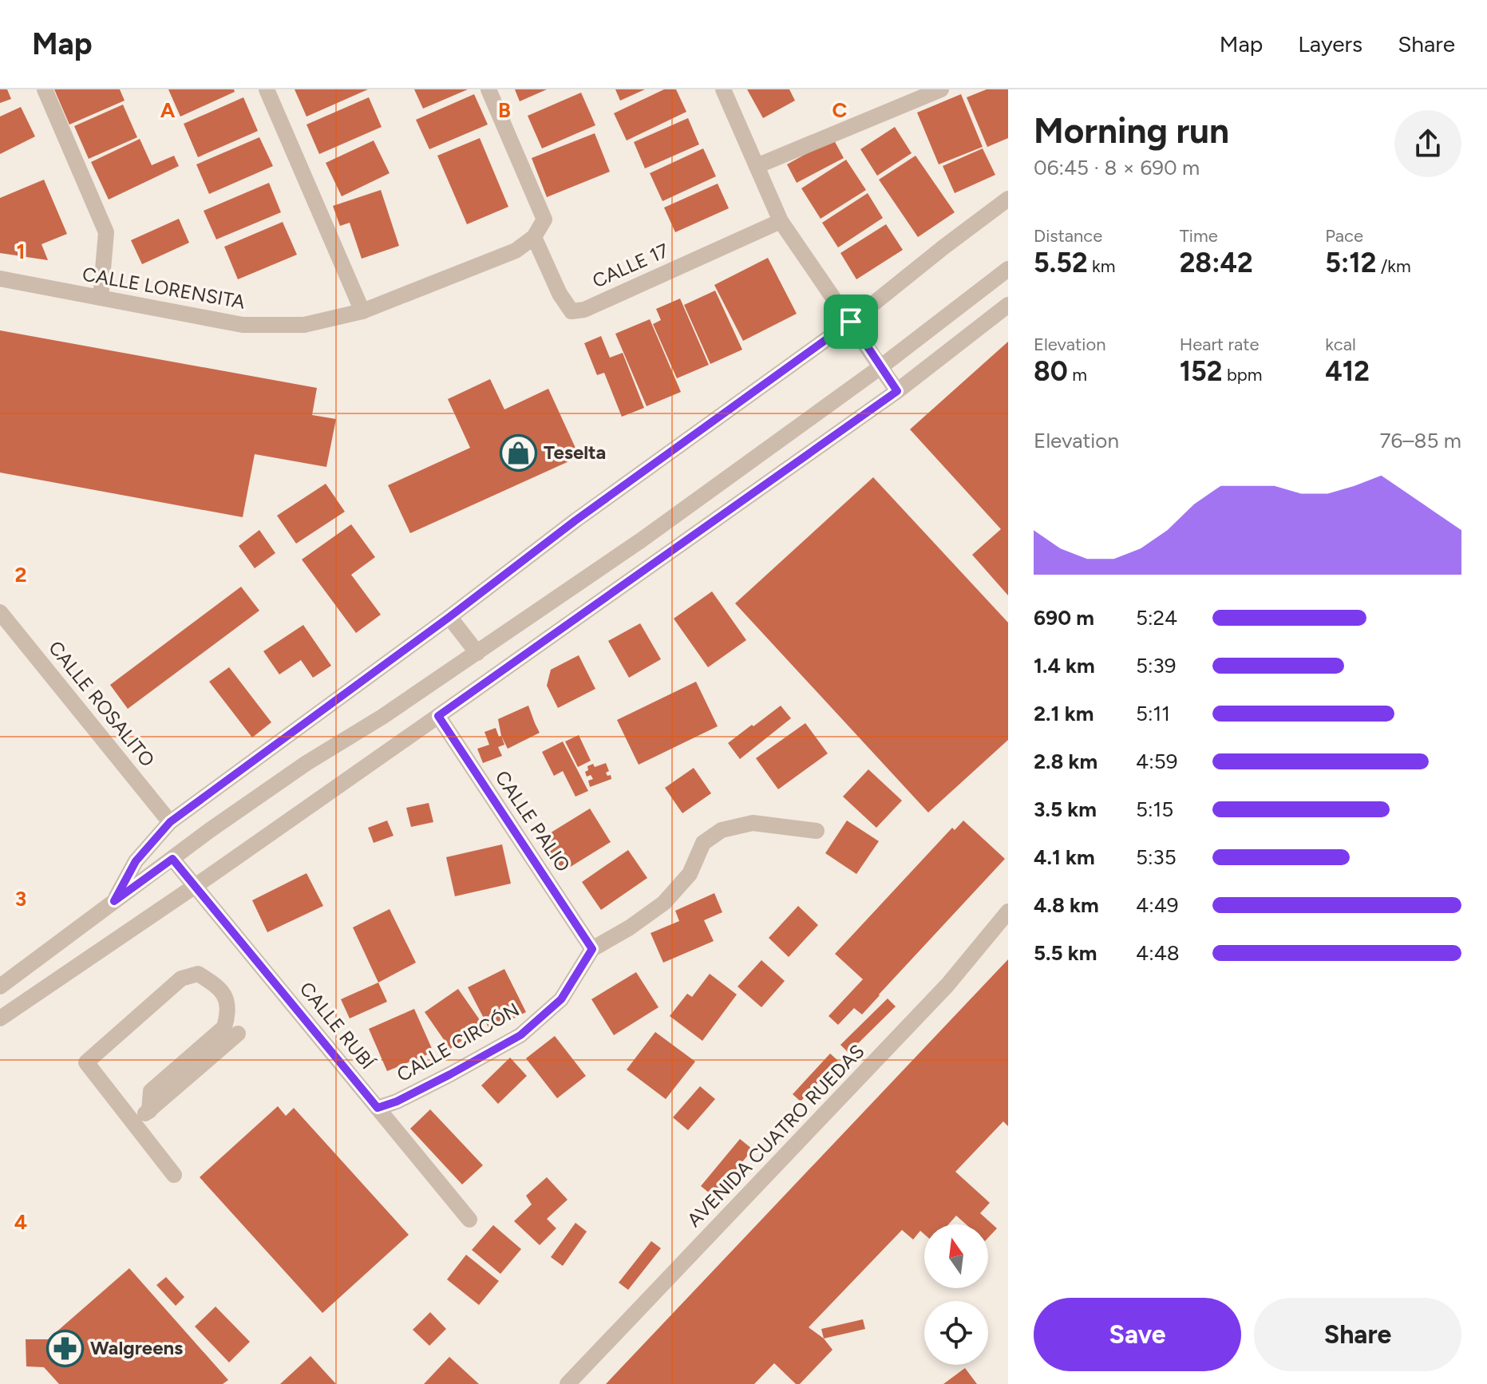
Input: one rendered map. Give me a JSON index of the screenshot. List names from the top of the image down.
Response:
{
  "streets": {
    "street": [
      "CALLE 17",
      "CALLE LORENSITA",
      "CALLE ROSALITO",
      "CALLE PALIO",
      "CALLE RUBÍ",
      "CALLE CIRCÓN",
      "AVENIDA CUATRO RUEDAS"
    ]
  },
  "crossings": [
    ["CALLE 17", "CALLE LORENSITA"],
    ["CALLE PALIO", "CALLE CIRCÓN"],
    ["CALLE RUBÍ", "CALLE CIRCÓN"]
  ],
  "places": {
    "shop": ["Teselta"],
    "pharmacy": ["Walgreens"]
  },
  "north": "top",
  "page": {
    "header": "Map",
    "nav": ["Map", "Layers", "Share"],
    "heading": ["Morning run", "06:45 · 8 × 690 m"],
    "stats": [
      ["Distance", "5.52 km"],
      ["Time", "28:42"],
      ["Pace", "5:12 /km"],
      ["Elevation", "80 m"],
      ["Heart rate", "152 bpm"],
      ["kcal", "412"]
    ],
    "chart": ["Elevation", "76–85 m"],
    "list": [
      {
        "name": "690 m",
        "note": "5:24"
      },
      {
        "name": "1.4 km",
        "note": "5:39"
      },
      {
        "name": "2.1 km",
        "note": "5:11"
      },
      {
        "name": "2.8 km",
        "note": "4:59"
      },
      {
        "name": "3.5 km",
        "note": "5:15"
      },
      {
        "name": "4.1 km",
        "note": "5:35"
      },
      {
        "name": "4.8 km",
        "note": "4:49"
      },
      {
        "name": "5.5 km",
        "note": "4:48"
      }
    ],
    "buttons": ["Save", "Share"]
  },
  "grid": {
    "columns": ["A", "B", "C"],
    "rows": [
      "1",
      "2",
      "3",
      "4"
    ]
  }
}
